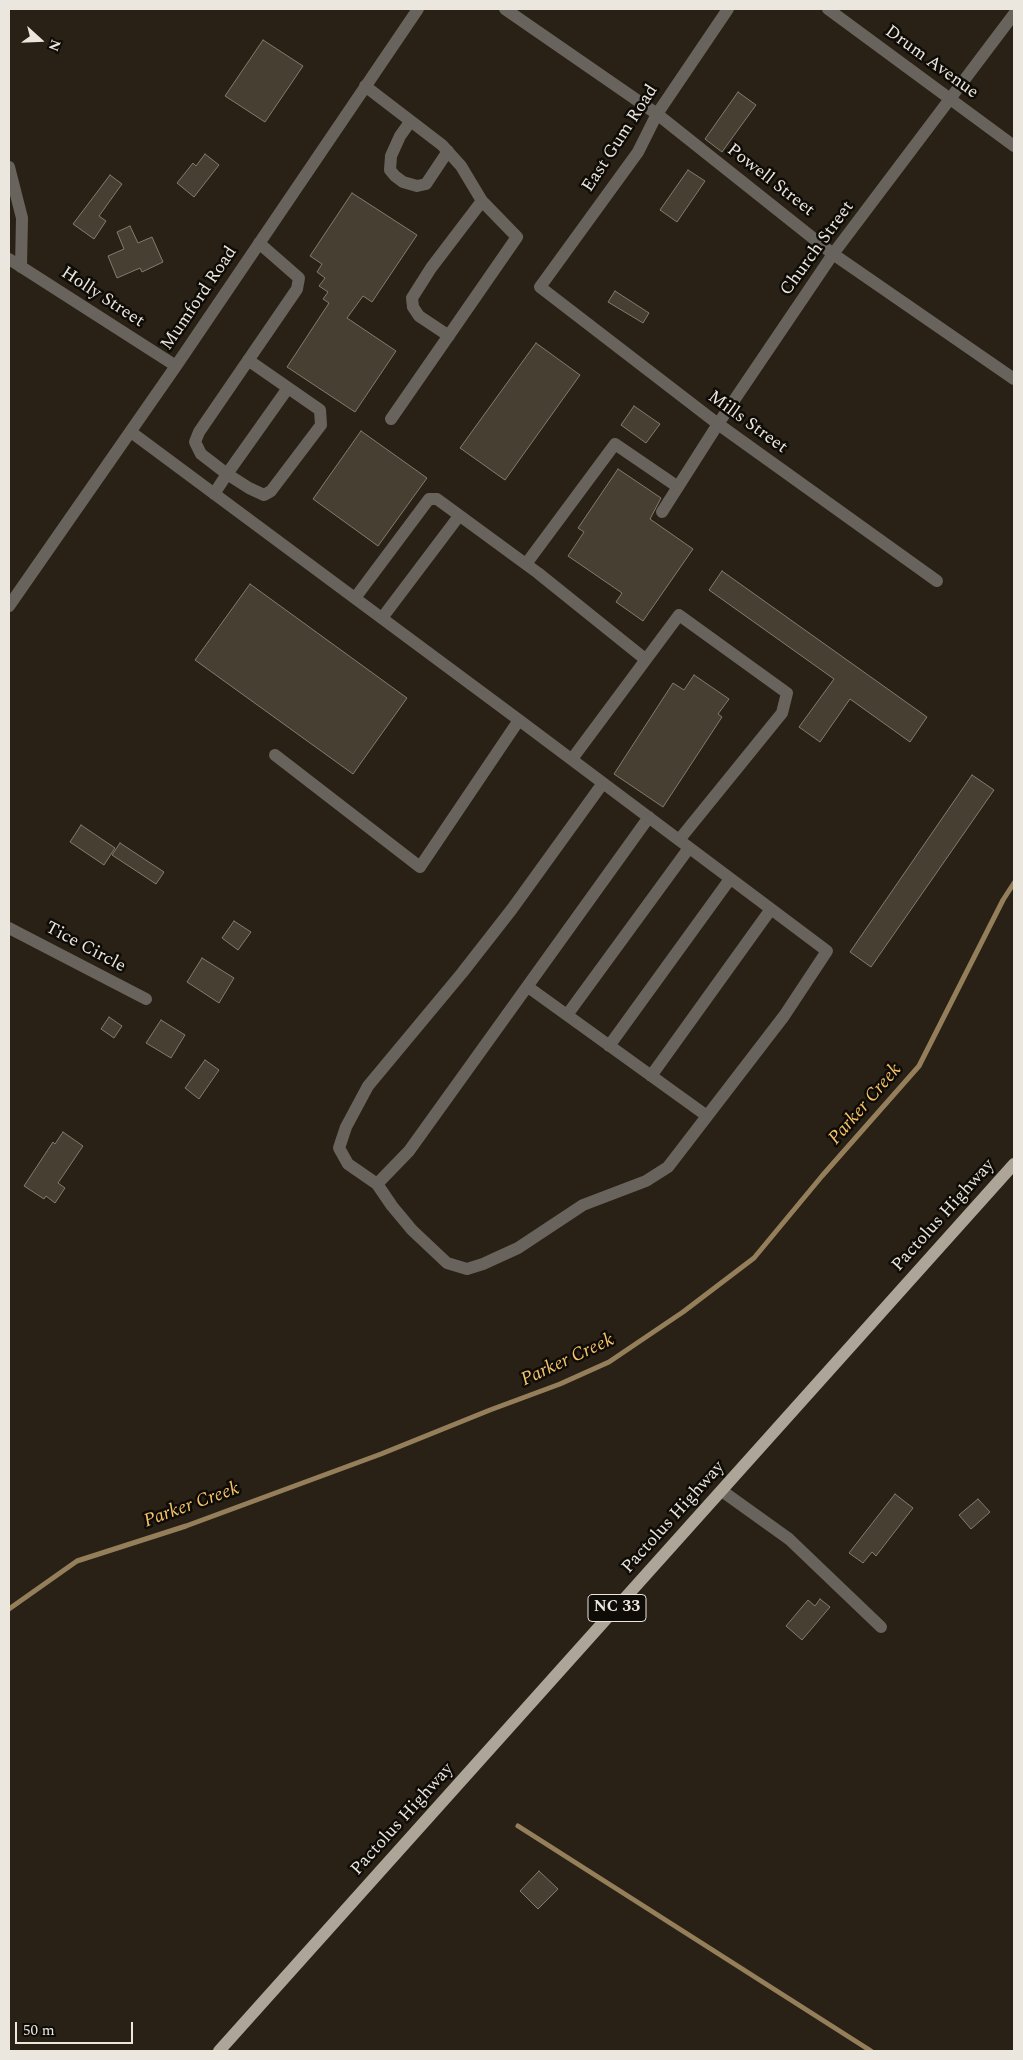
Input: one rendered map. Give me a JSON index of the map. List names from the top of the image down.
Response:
{
  "streets": {
    "main road": ["Pactolus Highway", "NC 33"],
    "street": [
      "Drum Avenue",
      "East Gum Road",
      "Powell Street",
      "Church Street",
      "Holly Street",
      "Mumford Road",
      "Mills Street",
      "Tice Circle"
    ]
  },
  "crossings": [
    ["Drum Avenue", "Church Street"],
    ["East Gum Road", "Powell Street"],
    ["East Gum Road", "Mills Street"],
    ["Powell Street", "Church Street"],
    ["Church Street", "Mills Street"],
    ["Holly Street", "Mumford Road"]
  ],
  "water": ["Parker Creek"],
  "scale_bar": "50 m",
  "north": "right"
}
